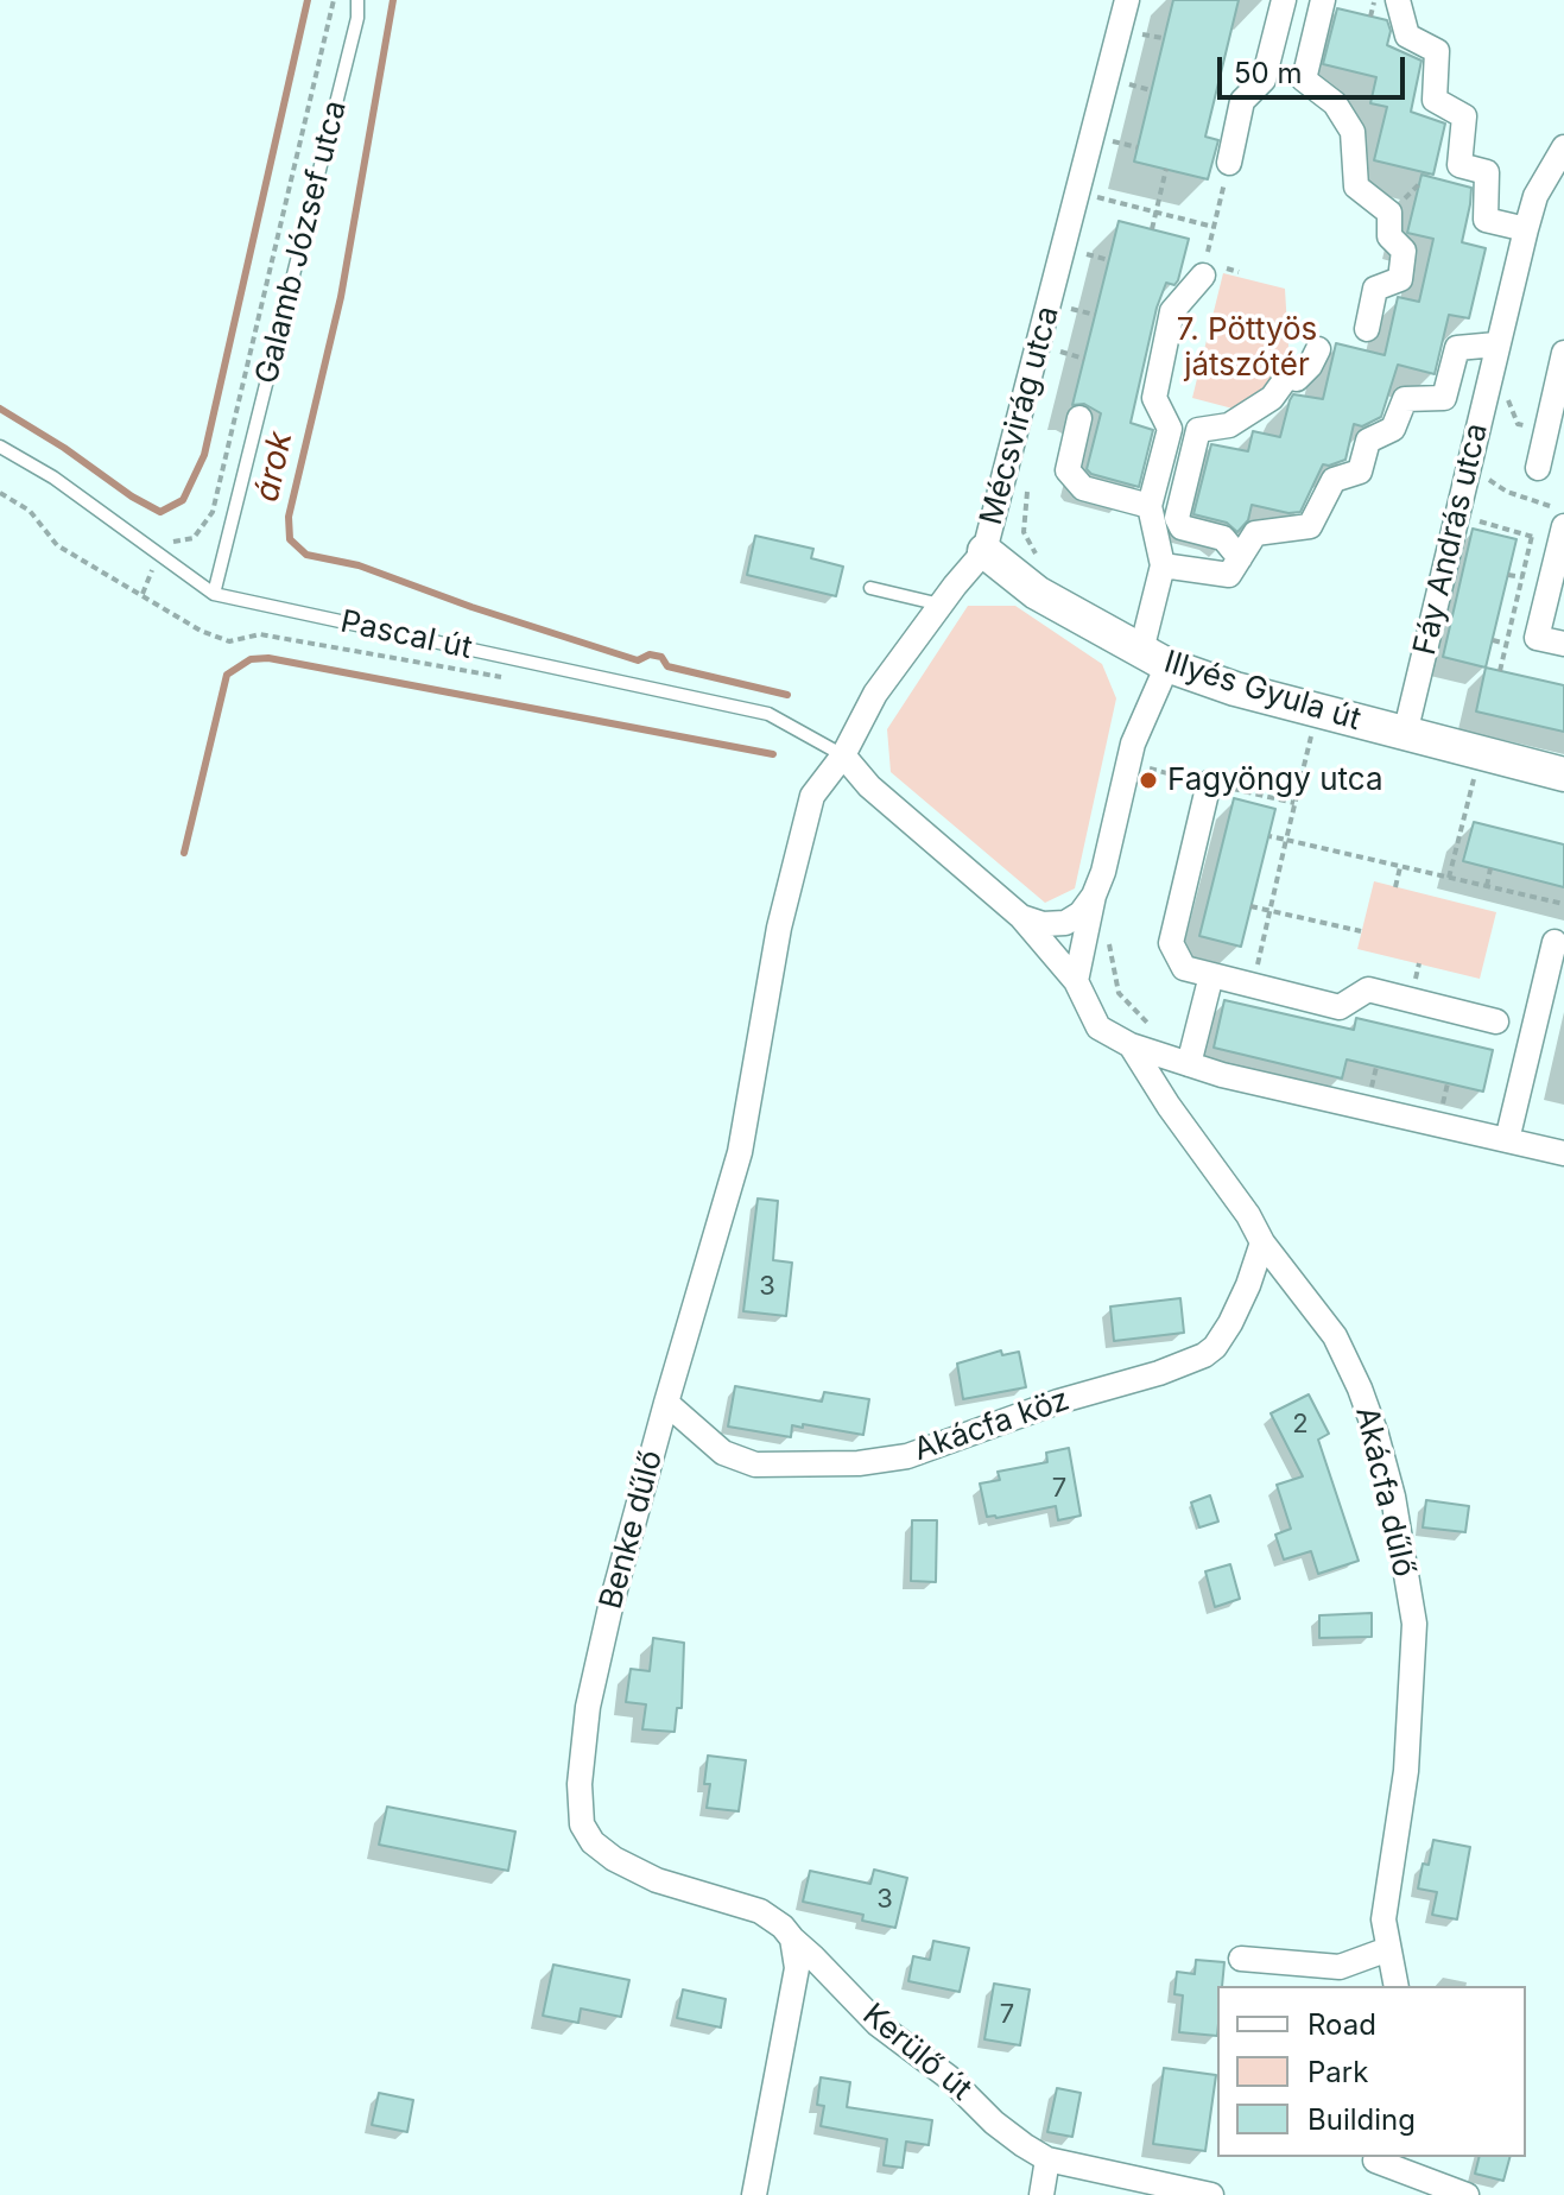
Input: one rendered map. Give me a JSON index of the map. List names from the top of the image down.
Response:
{
  "streets": {
    "street": [
      "Mécsvirág utca",
      "Fáy András utca",
      "Illyés Gyula út",
      "Akácfa köz",
      "Akácfa dűlő",
      "Benke dűlő",
      "Kerülő út"
    ],
    "lane": ["Galamb József utca", "Pascal út"]
  },
  "crossings": [
    ["Galamb József utca", "Pascal út"],
    ["Mécsvirág utca", "Pascal út"],
    ["Mécsvirág utca", "Illyés Gyula út"],
    ["Mécsvirág utca", "Benke dűlő"],
    ["Fáy András utca", "Illyés Gyula út"],
    ["Pascal út", "Benke dűlő"],
    ["Akácfa köz", "Akácfa dűlő"],
    ["Akácfa köz", "Benke dűlő"],
    ["Benke dűlő", "Kerülő út"]
  ],
  "water": ["árok"],
  "parks": ["7. Pöttyös játszótér"],
  "places": ["Fagyöngy utca"],
  "house_numbers": [
    "3",
    "2",
    "7",
    "3",
    "7"
  ],
  "legend": ["Road", "Park", "Building"],
  "scale_bar": "50 m"
}
